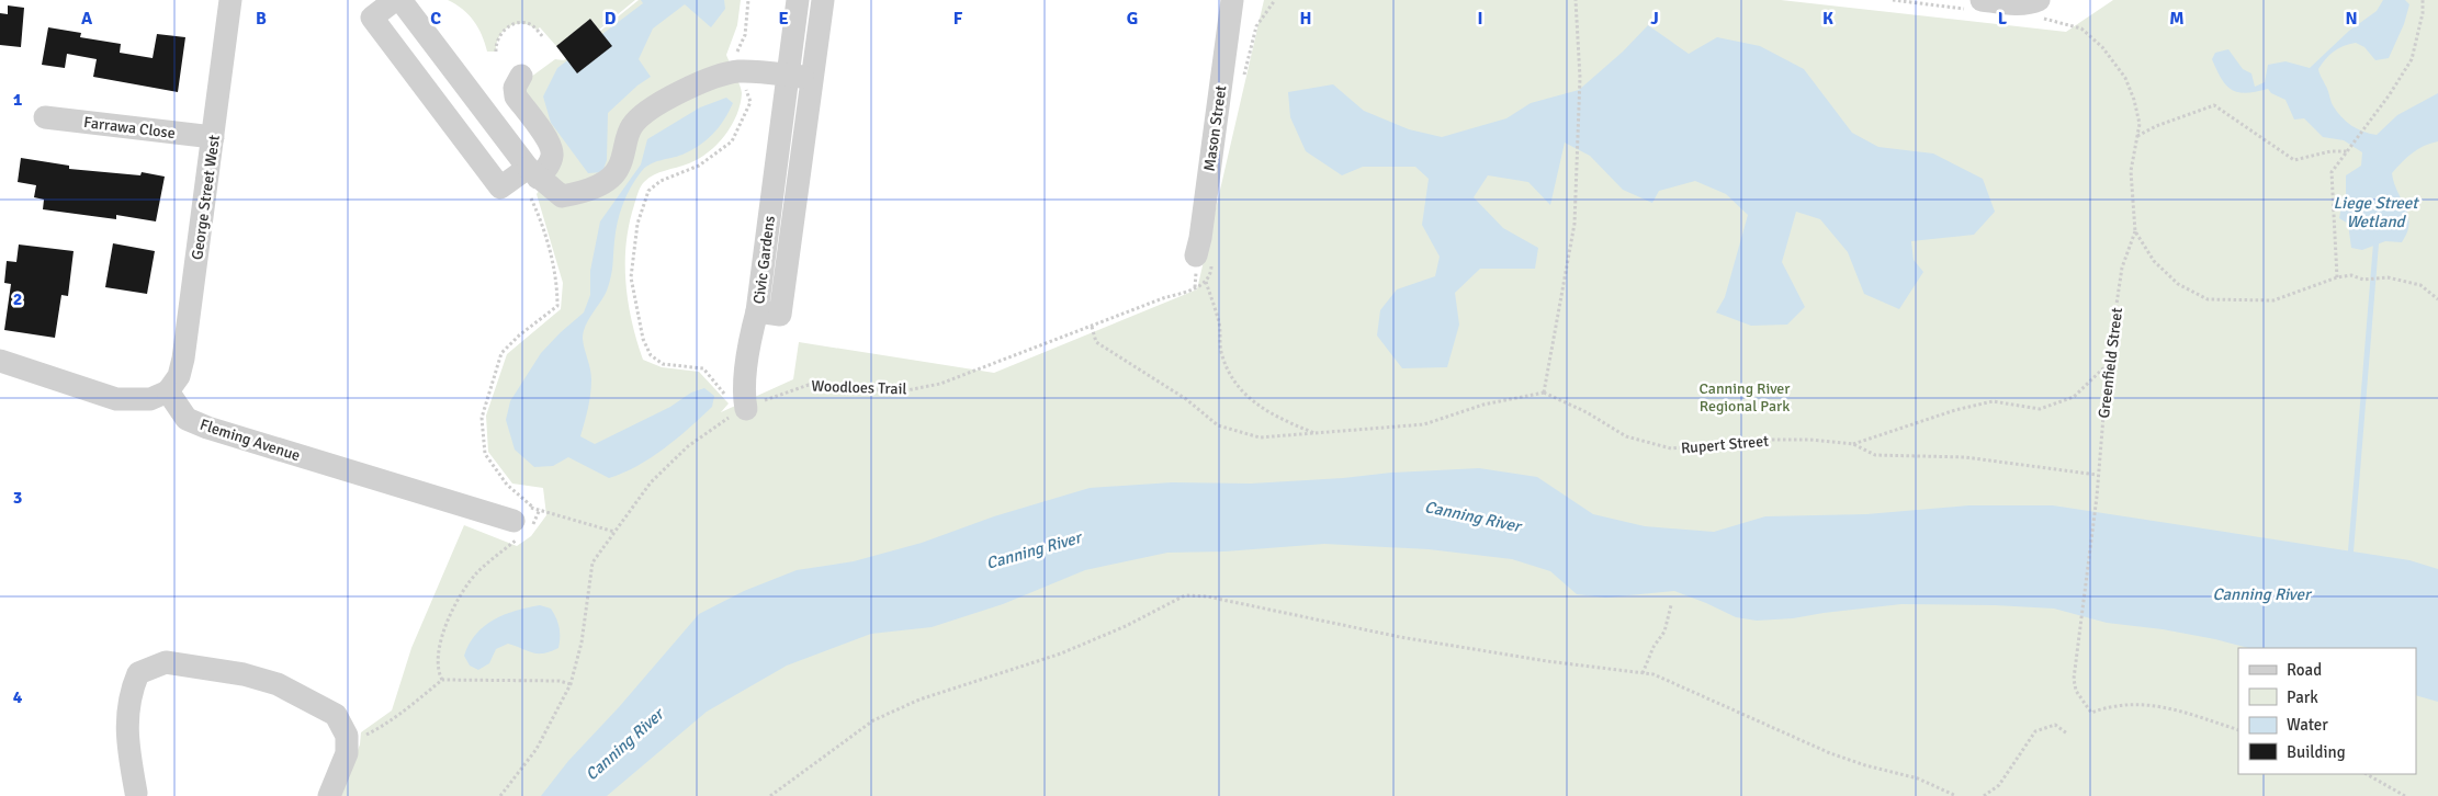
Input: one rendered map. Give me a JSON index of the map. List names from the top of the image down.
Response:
{
  "streets": {
    "street": [
      "Farrawa Close",
      "Mason Street",
      "George Street West",
      "Civic Gardens",
      "Fleming Avenue"
    ],
    "path": ["Greenfield Street", "Woodloes Trail", "Rupert Street"]
  },
  "crossings": [
    ["Farrawa Close", "George Street West"],
    ["George Street West", "Fleming Avenue"],
    ["Greenfield Street", "Rupert Street"]
  ],
  "water": ["Liege Street Wetland", "Canning River"],
  "parks": ["Canning River Regional Park"],
  "legend": [
    "Road",
    "Park",
    "Water",
    "Building"
  ],
  "grid": {
    "columns": [
      "A",
      "B",
      "C",
      "D",
      "E",
      "F",
      "G",
      "H",
      "I",
      "J",
      "K",
      "L",
      "M",
      "N"
    ],
    "rows": [
      "1",
      "2",
      "3",
      "4"
    ]
  }
}
